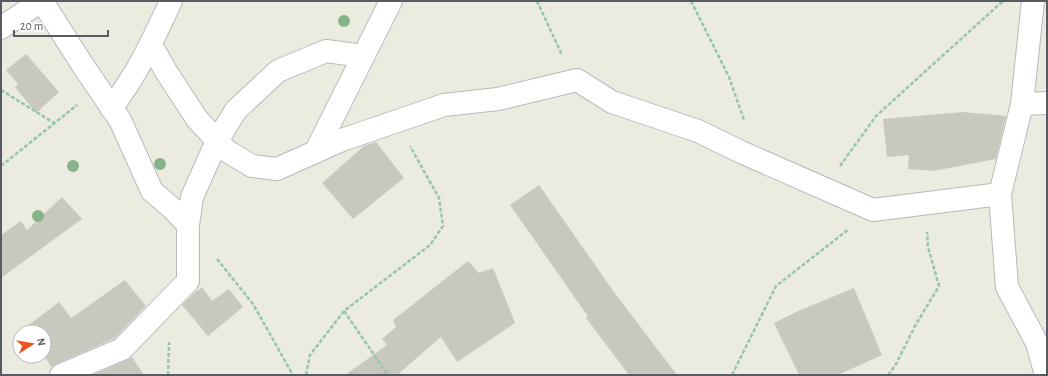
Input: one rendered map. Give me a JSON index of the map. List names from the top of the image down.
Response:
{
  "scale_bar": "20 m",
  "north": "right"
}
